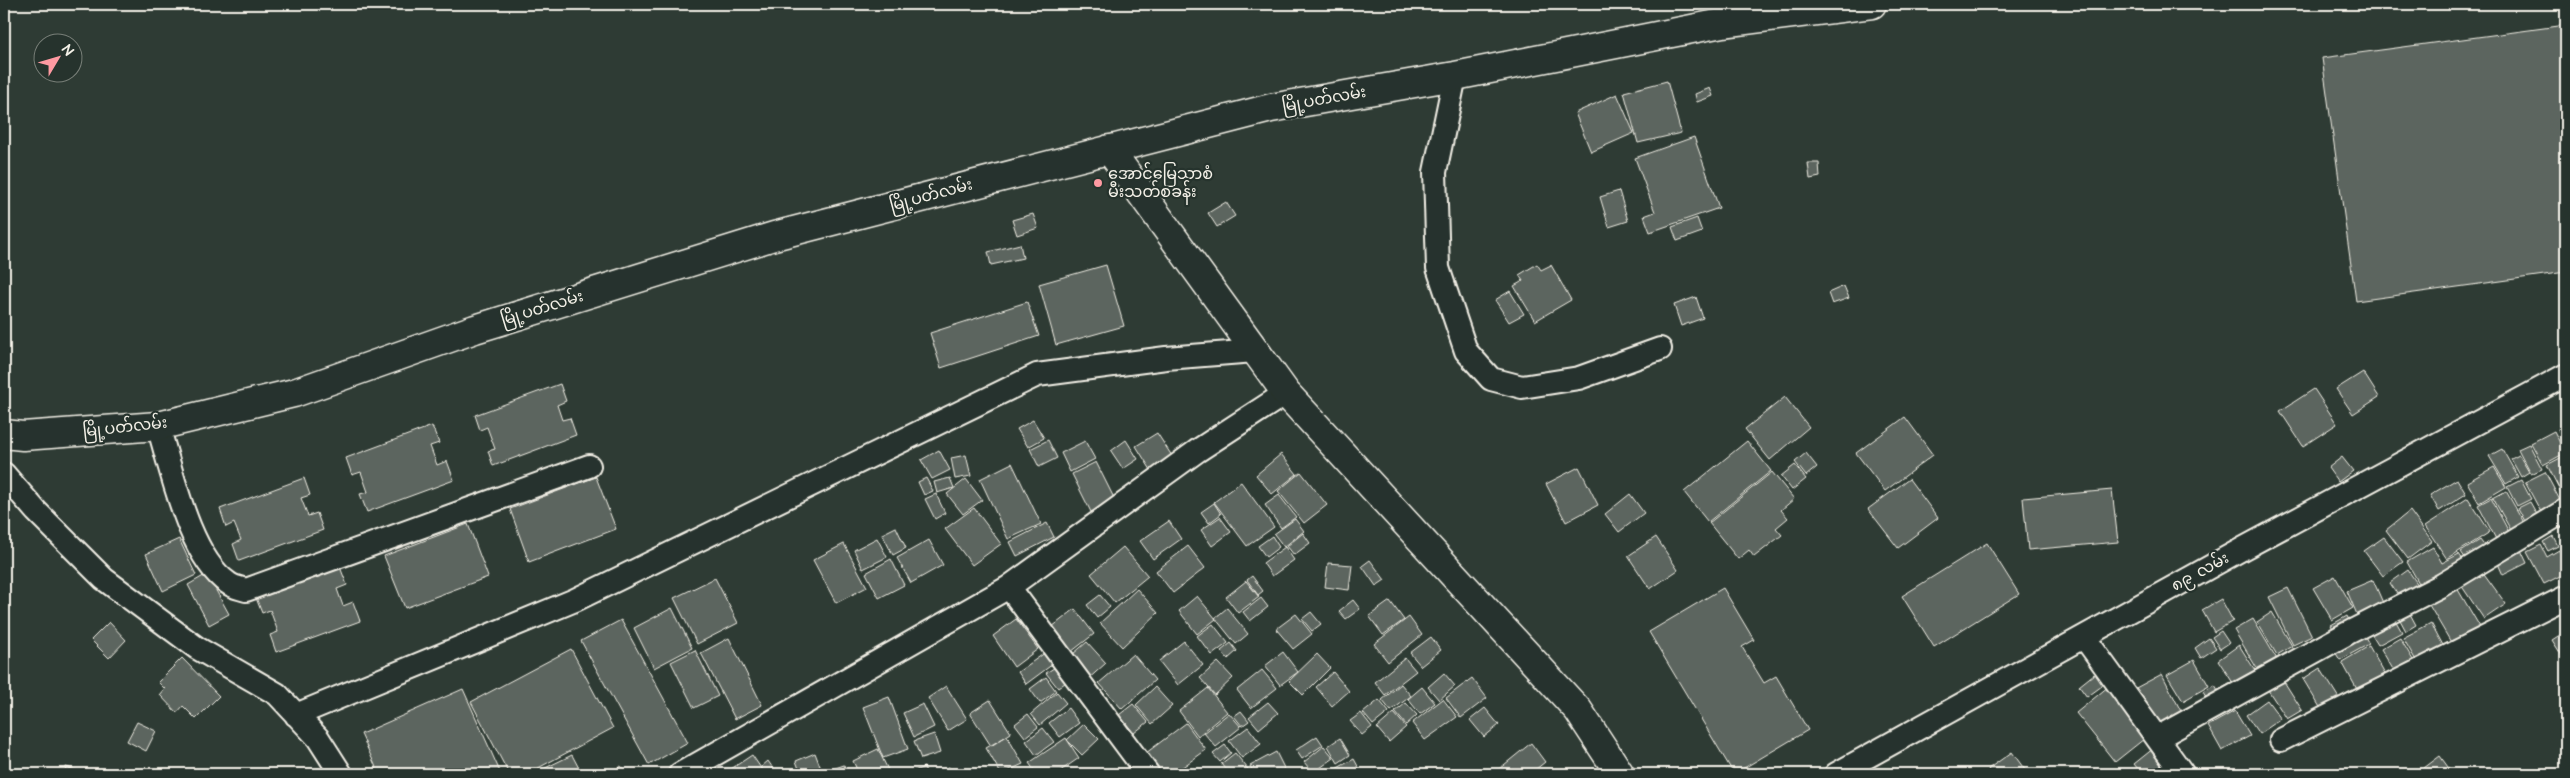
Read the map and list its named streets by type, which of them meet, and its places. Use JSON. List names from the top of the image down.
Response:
{
  "streets": {
    "main road": ["မြို့ပတ်လမ်း"],
    "street": ["၈၉ လမ်း"]
  },
  "places": ["အောင်မြေသာစံ မီးသတ်စခန်း"],
  "north": "top right"
}
